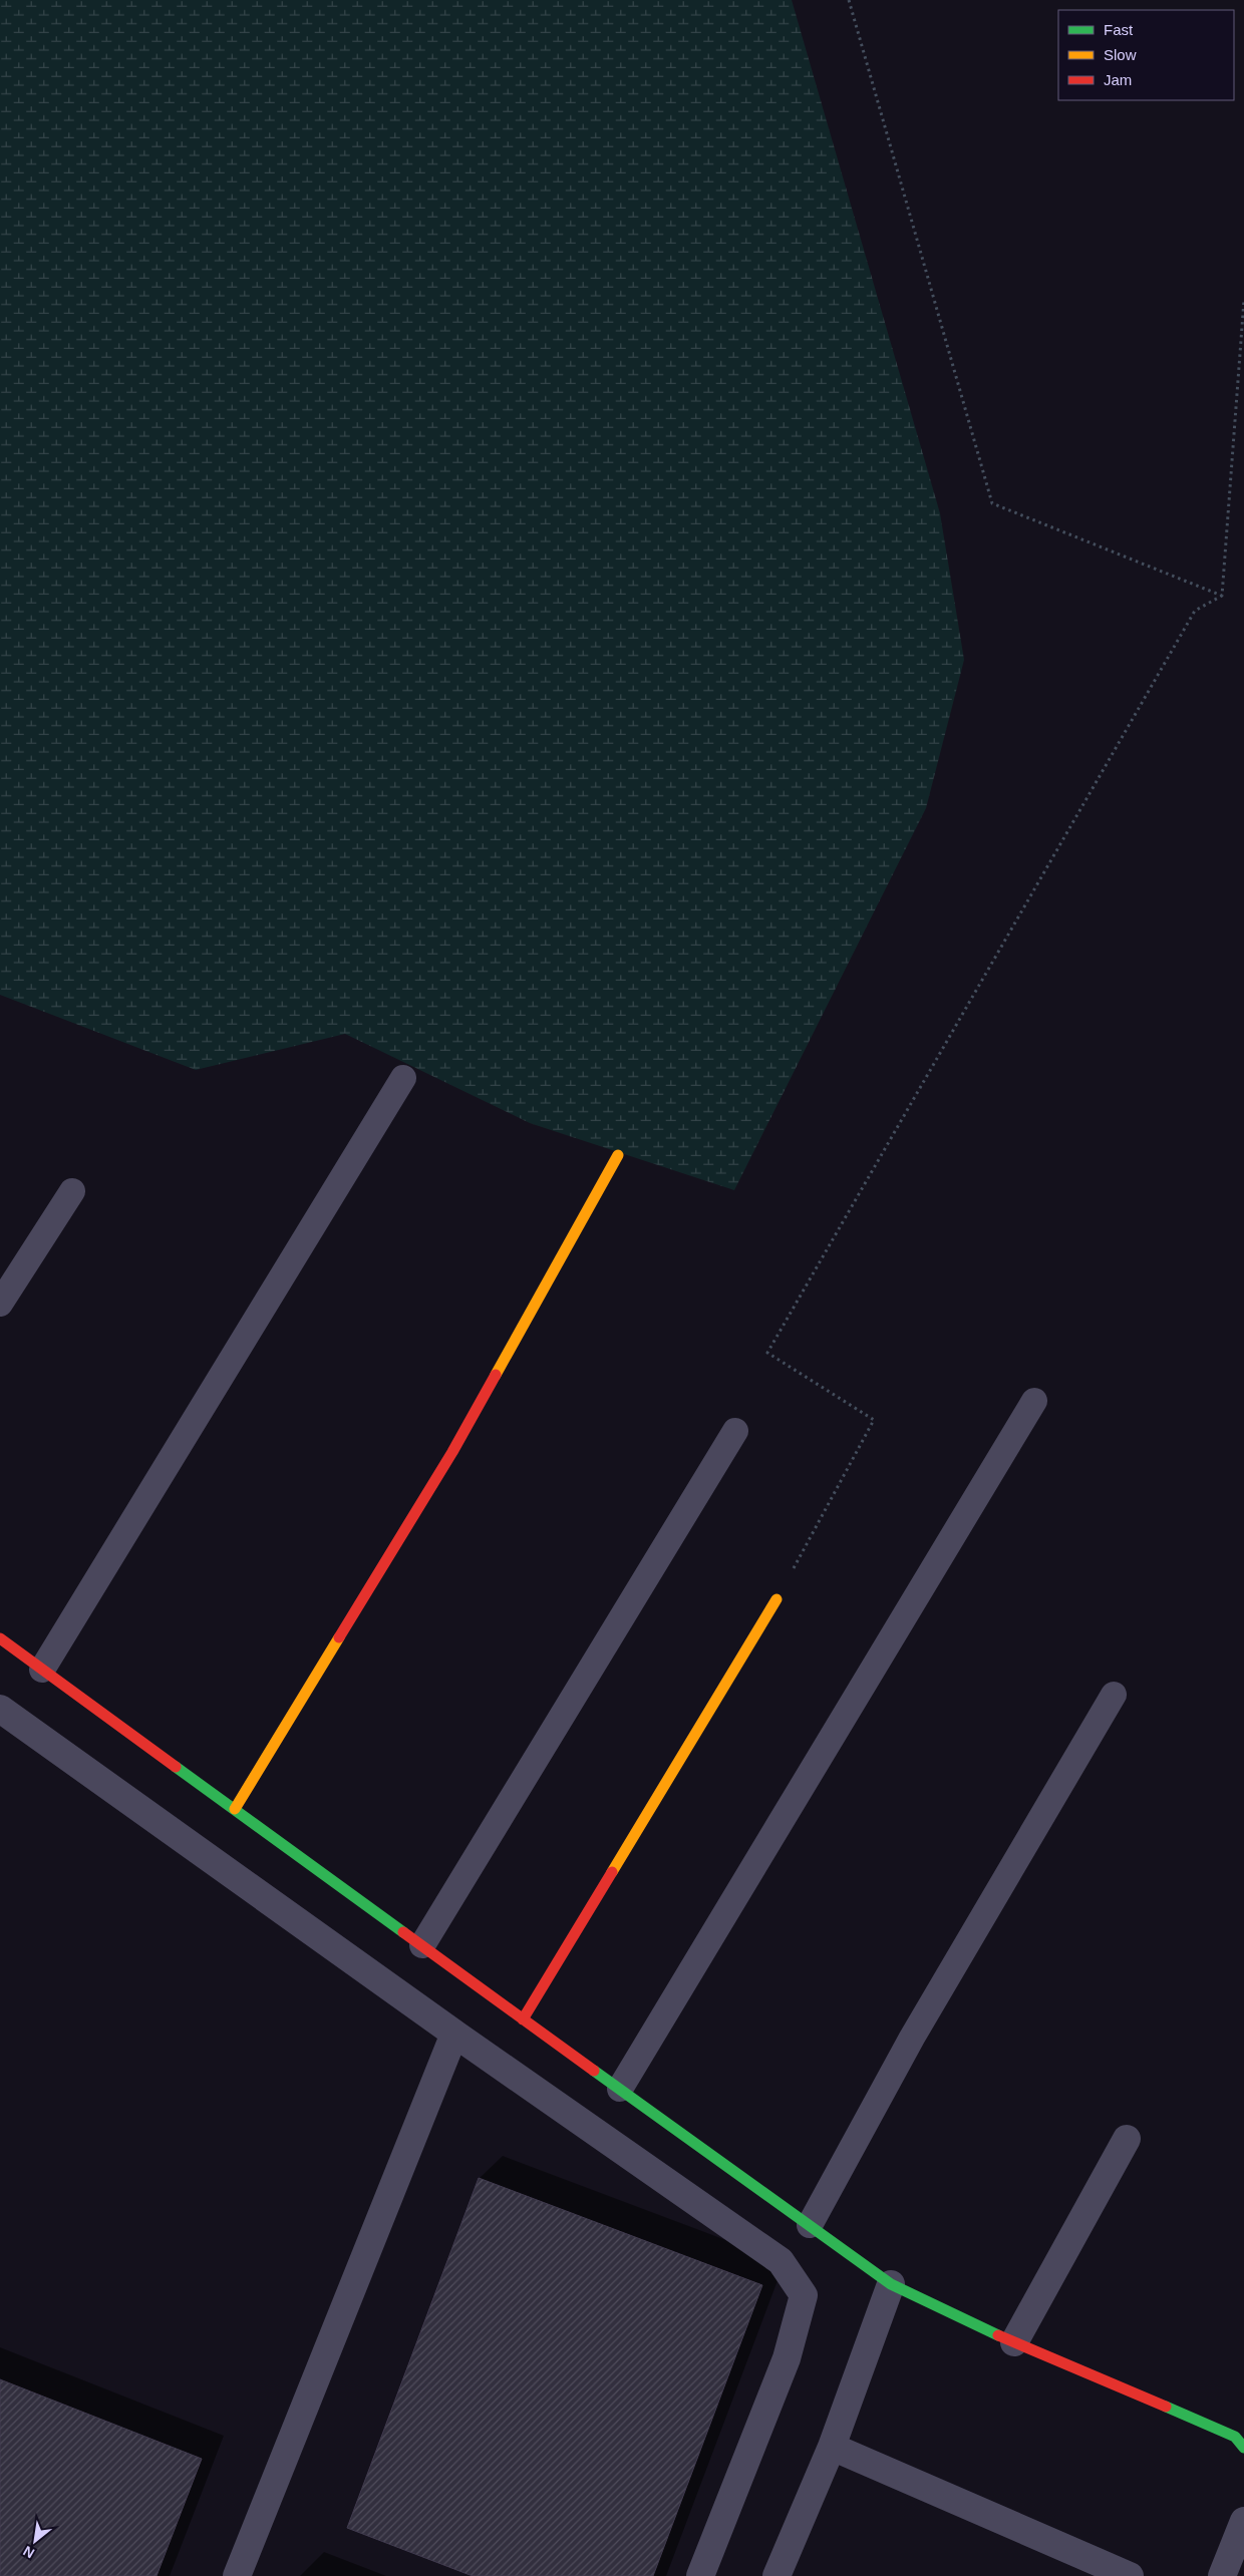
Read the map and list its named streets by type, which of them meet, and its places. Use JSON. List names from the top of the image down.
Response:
{
  "legend": ["Fast", "Slow", "Jam"],
  "north": "bottom left"
}
